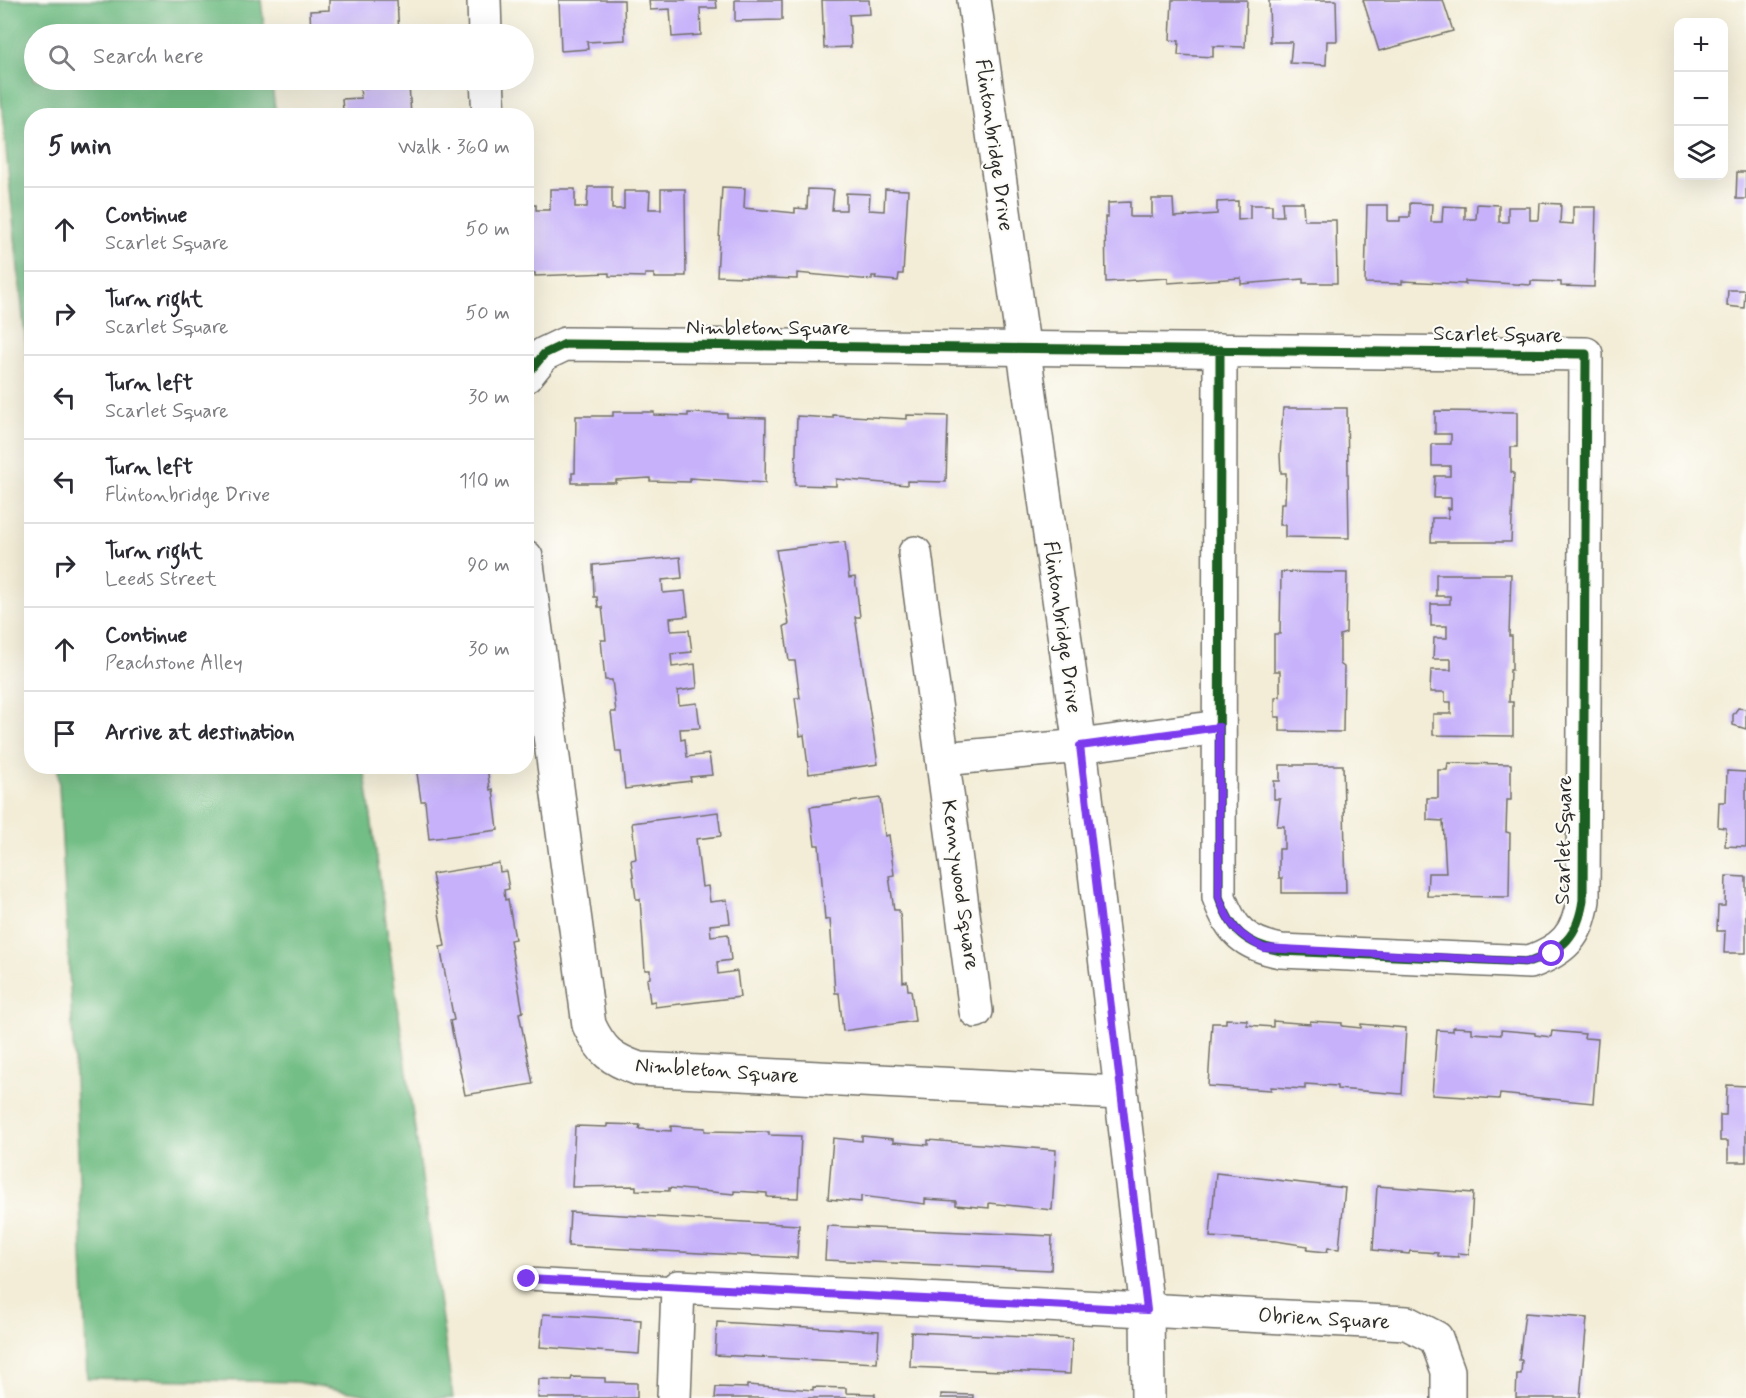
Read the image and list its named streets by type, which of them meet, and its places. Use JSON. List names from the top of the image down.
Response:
{
  "streets": {
    "street": [
      "Flintonbridge Drive",
      "Nimbleton Square",
      "Scarlet Square",
      "Kennywood Square",
      "Obrien Square"
    ]
  },
  "crossings": [
    ["Flintonbridge Drive", "Nimbleton Square"],
    ["Flintonbridge Drive", "Scarlet Square"],
    ["Flintonbridge Drive", "Obrien Square"],
    ["Nimbleton Square", "Scarlet Square"]
  ],
  "page": {
    "map_buttons": ["+", "−"],
    "search": "Search here",
    "heading": ["5 min", "Walk · 360 m"],
    "list": [
      ["Continue", "Scarlet Square", "50 m"],
      ["Turn right", "Scarlet Square", "50 m"],
      ["Turn left", "Scarlet Square", "30 m"],
      ["Turn left", "Flintonbridge Drive", "110 m"],
      ["Turn right", "Leeds Street", "90 m"],
      ["Continue", "Peachstone Alley", "30 m"],
      "Arrive at destination"
    ]
  }
}
